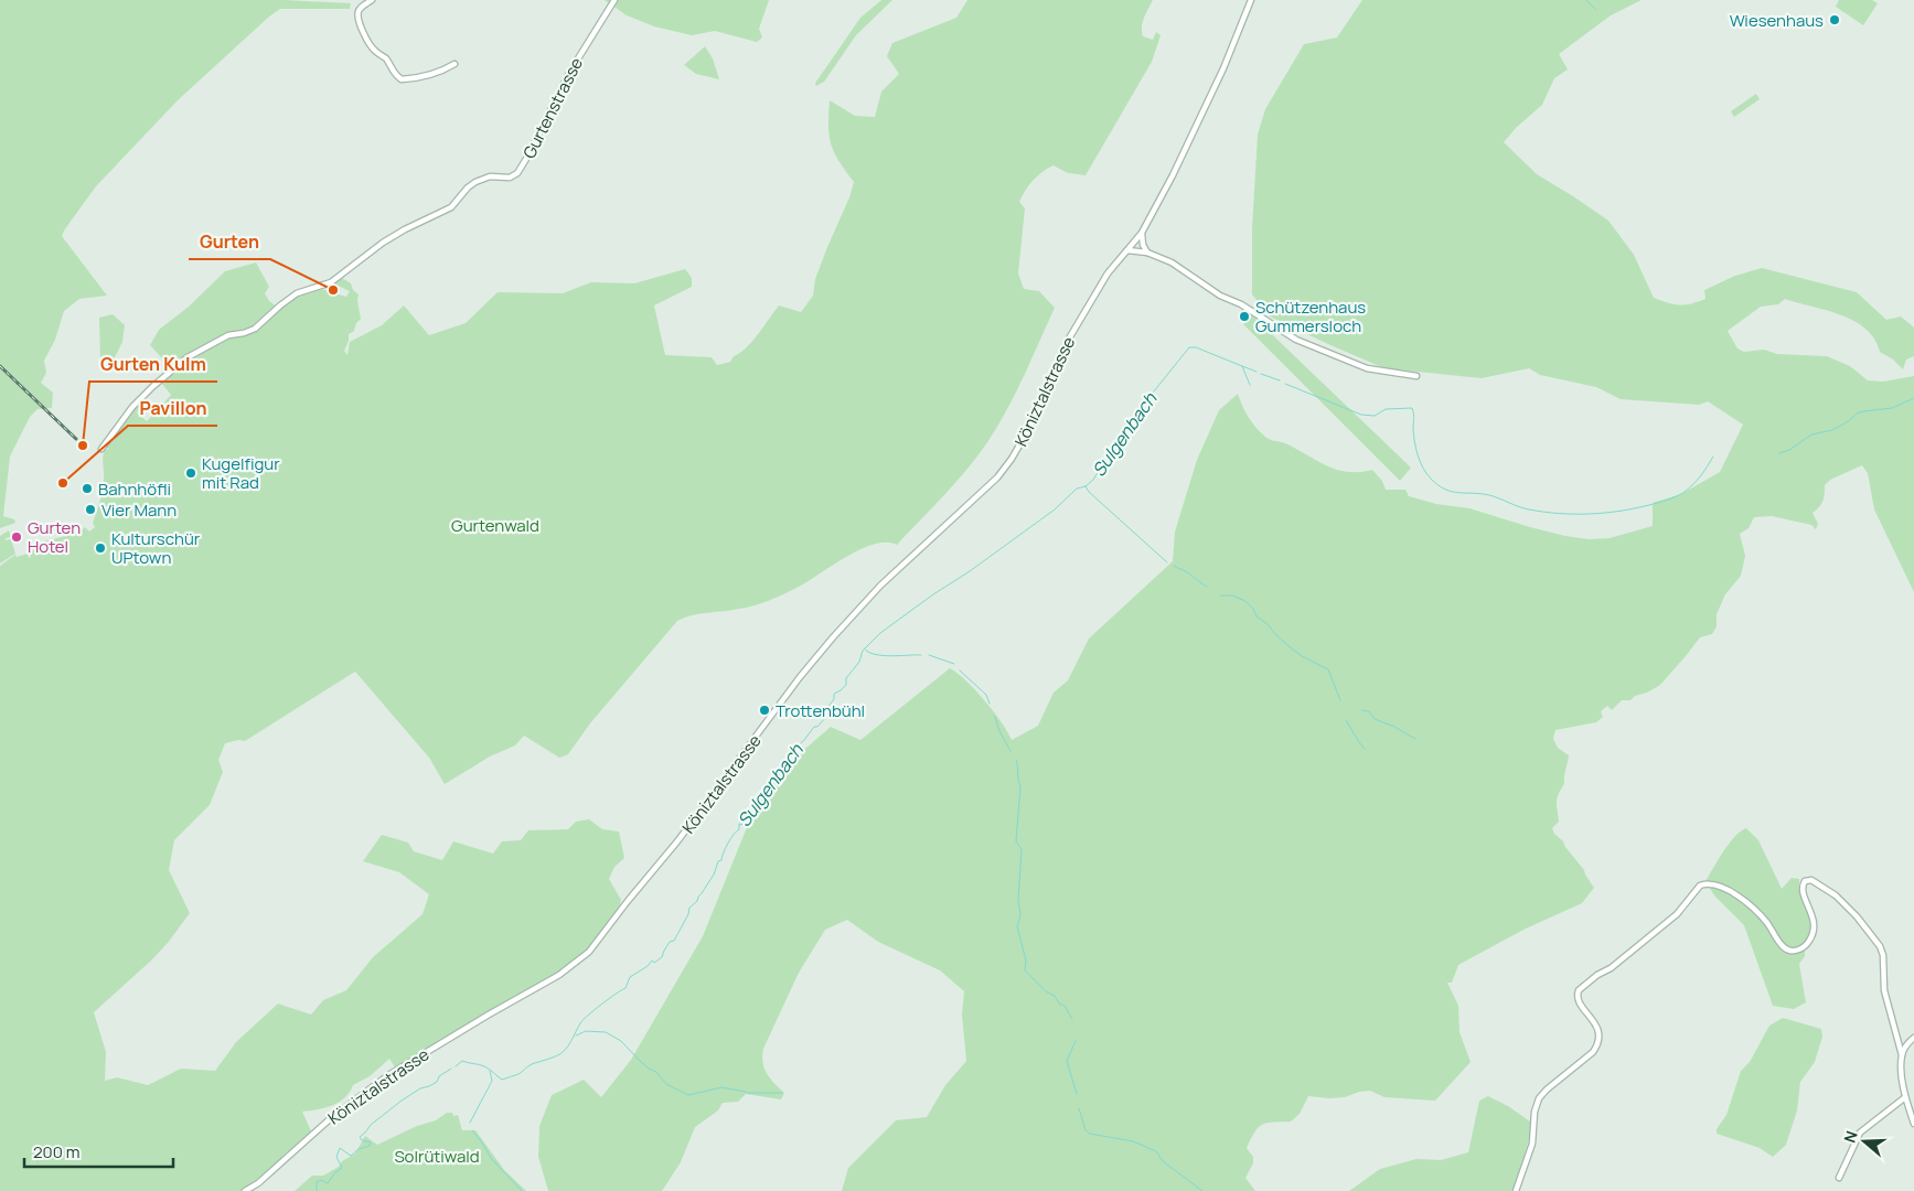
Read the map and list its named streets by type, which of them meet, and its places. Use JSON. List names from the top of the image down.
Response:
{
  "streets": {
    "street": ["Gurtenstrasse", "Köniztalstrasse"]
  },
  "water": ["Sulgenbach"],
  "parks": ["Gurtenwald", "Solrütiwald"],
  "places": [
    "Wiesenhaus",
    "Gurten",
    "Schützenhaus Gummersloch",
    "Gurten Kulm",
    "Kugelfigur mit Rad",
    "Pavillon",
    "Bahnhöfli",
    "Vier Mann",
    "Gurten Hotel",
    "Kulturschür UPtown",
    "Trottenbühl"
  ],
  "scale_bar": "200 m",
  "north": "left"
}
